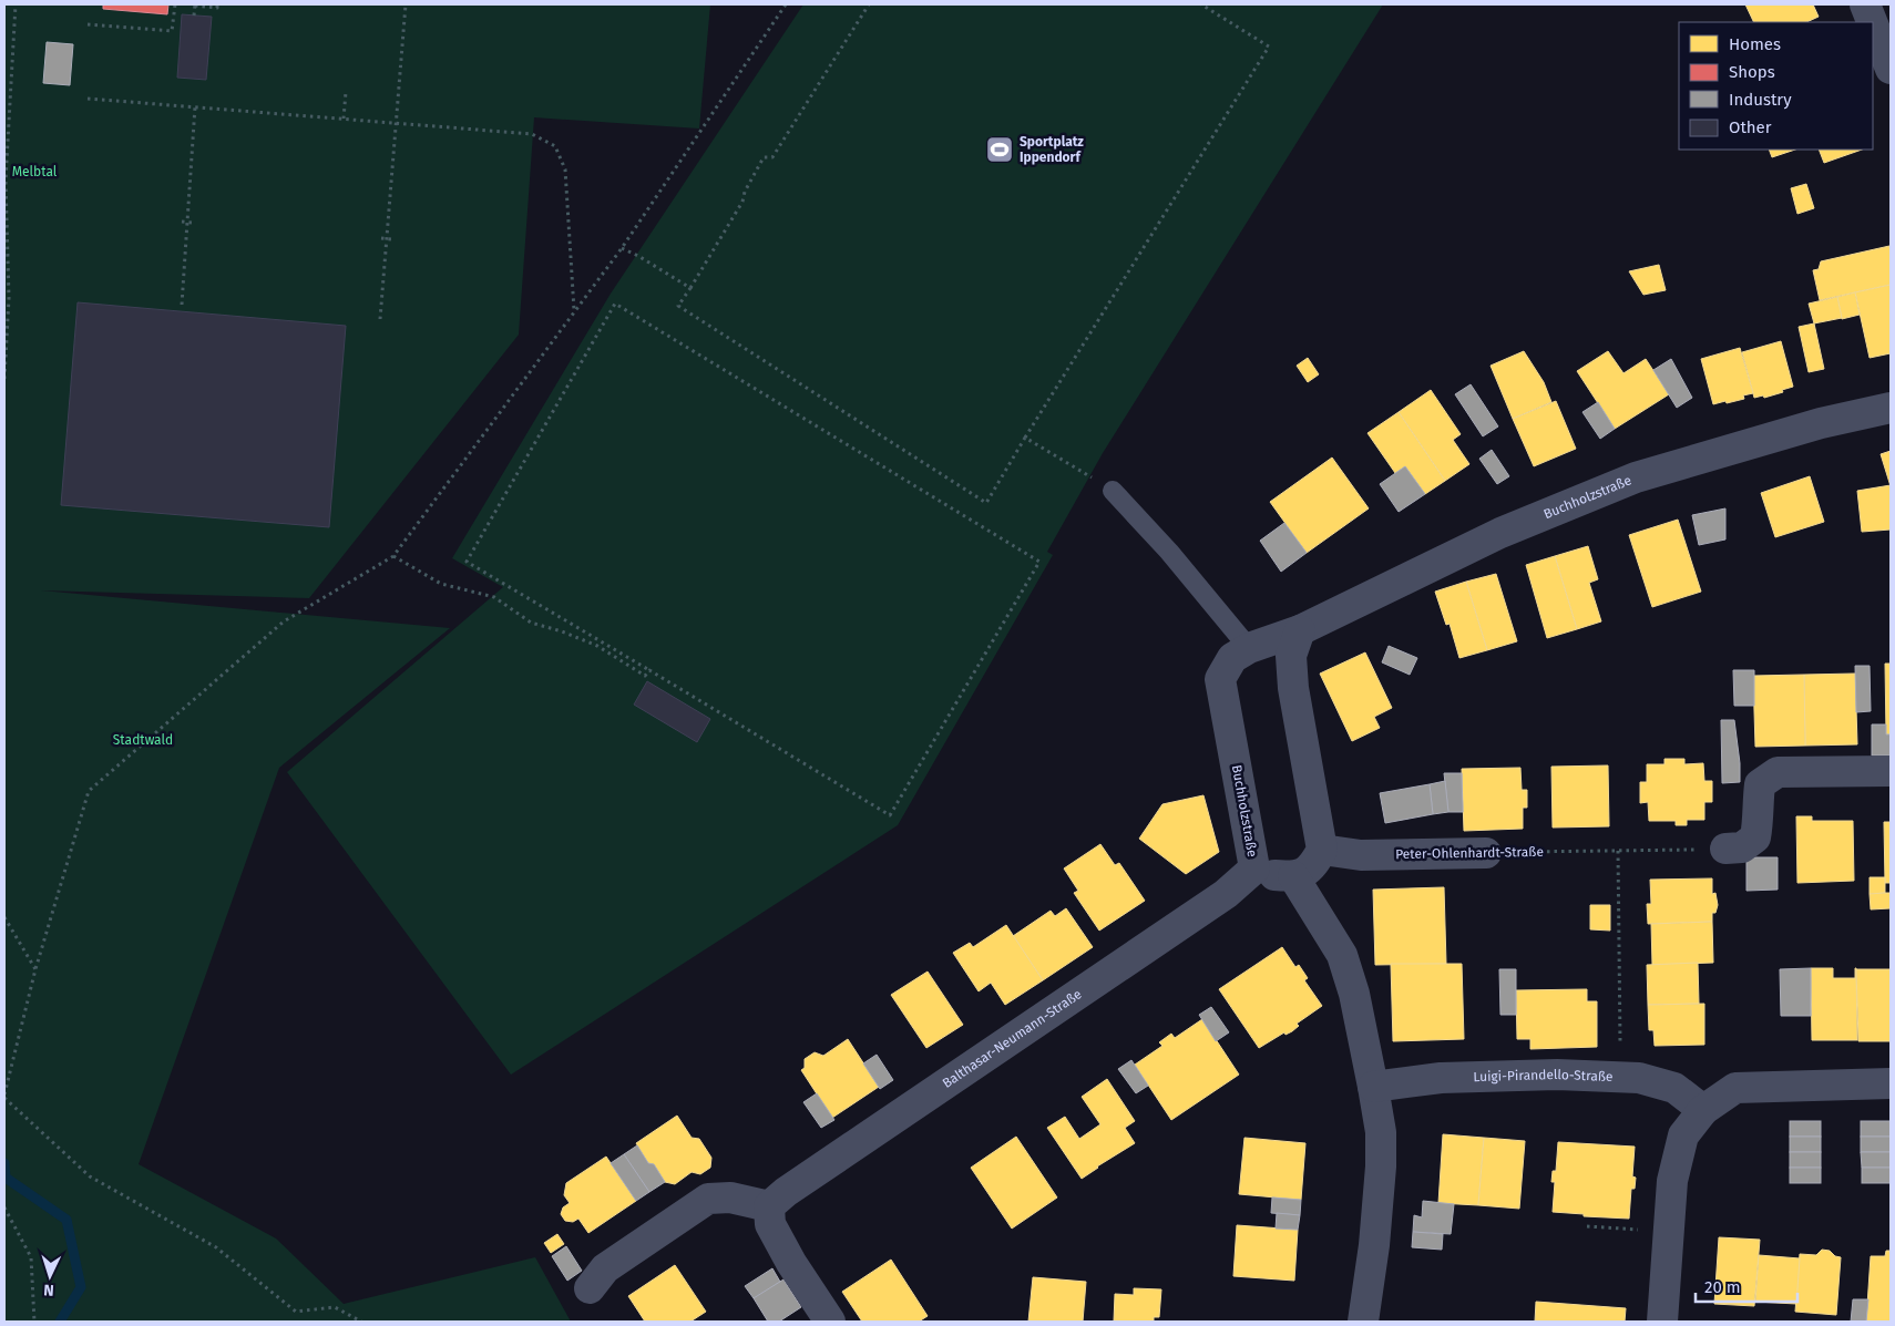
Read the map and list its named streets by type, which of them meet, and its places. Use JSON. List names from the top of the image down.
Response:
{
  "streets": {
    "street": [
      "Buchholzstraße",
      "Peter-Ohlenhardt-Straße",
      "Balthasar-Neumann-Straße",
      "Luigi-Pirandello-Straße"
    ]
  },
  "crossings": [
    ["Buchholzstraße", "Balthasar-Neumann-Straße"]
  ],
  "parks": ["Melbtal", "Stadtwald"],
  "places": {
    "sports": ["Sportplatz Ippendorf"]
  },
  "legend": [
    "Homes",
    "Shops",
    "Industry",
    "Other"
  ],
  "scale_bar": "20 m",
  "north": "bottom"
}
